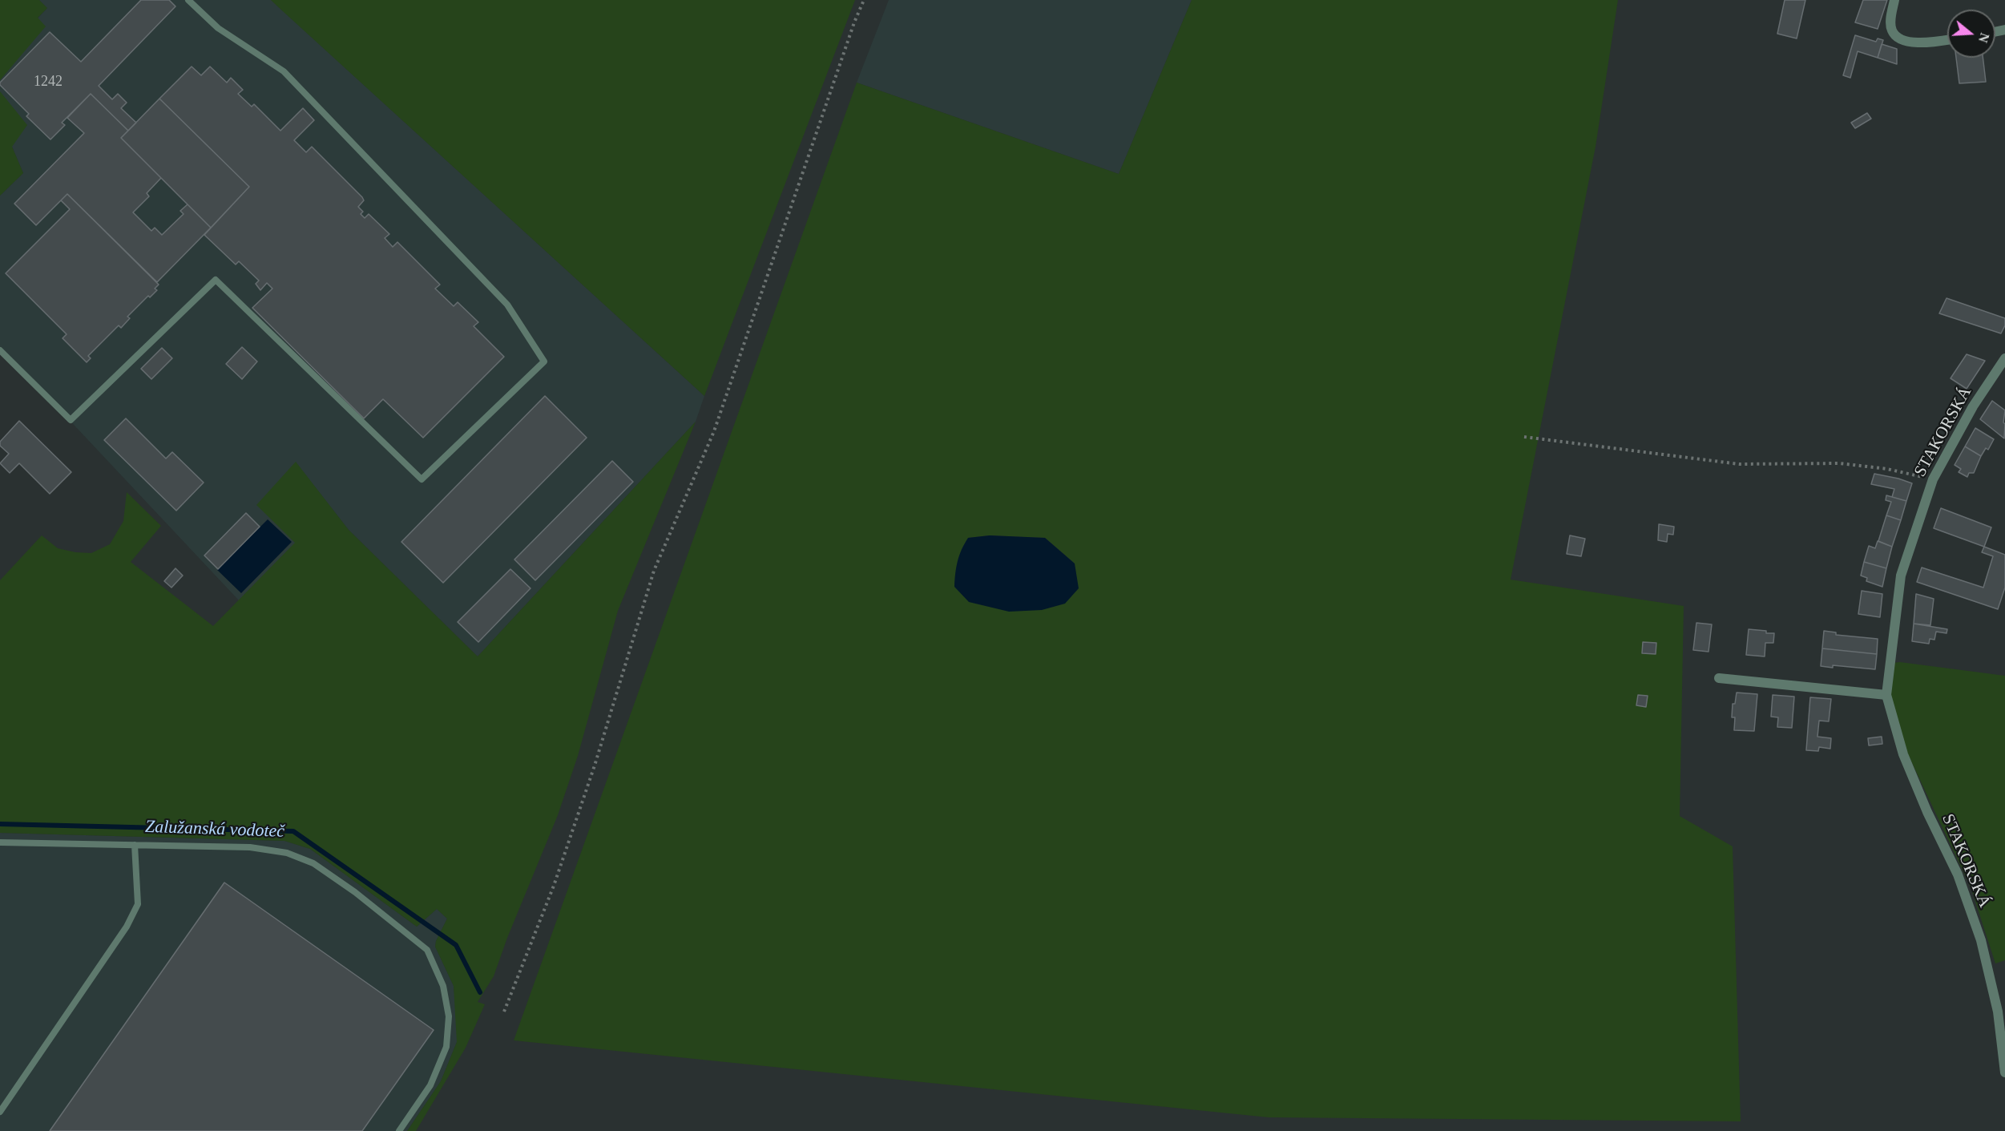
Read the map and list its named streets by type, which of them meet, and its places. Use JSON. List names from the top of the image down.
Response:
{
  "streets": {
    "street": ["STAKORSKÁ"]
  },
  "water": ["Zalužanská vodoteč"],
  "house_numbers": ["1242"],
  "north": "right"
}
